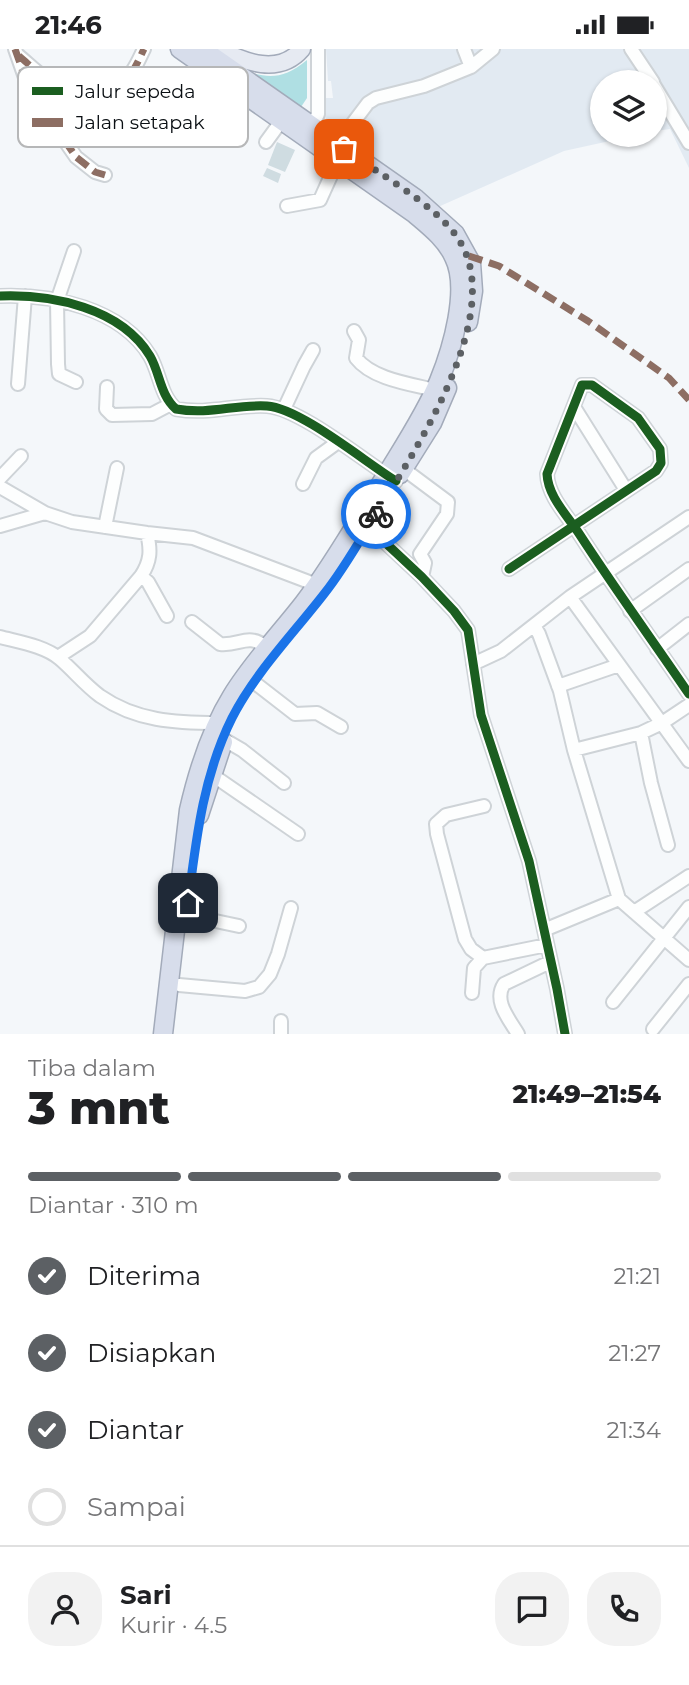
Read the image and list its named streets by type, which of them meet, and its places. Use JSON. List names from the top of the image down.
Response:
{
  "legend": ["Jalur sepeda", "Jalan setapak"],
  "page": {
    "status": "21:46",
    "heading": ["3 mnt", "Tiba dalam", "21:49–21:54"],
    "panel": ["Sari", "Kurir · 4.5"],
    "bar": "Diantar · 310 m",
    "list": [
      ["Diterima", "21:21"],
      ["Disiapkan", "21:27"],
      ["Diantar", "21:34"],
      "Sampai"
    ]
  }
}
